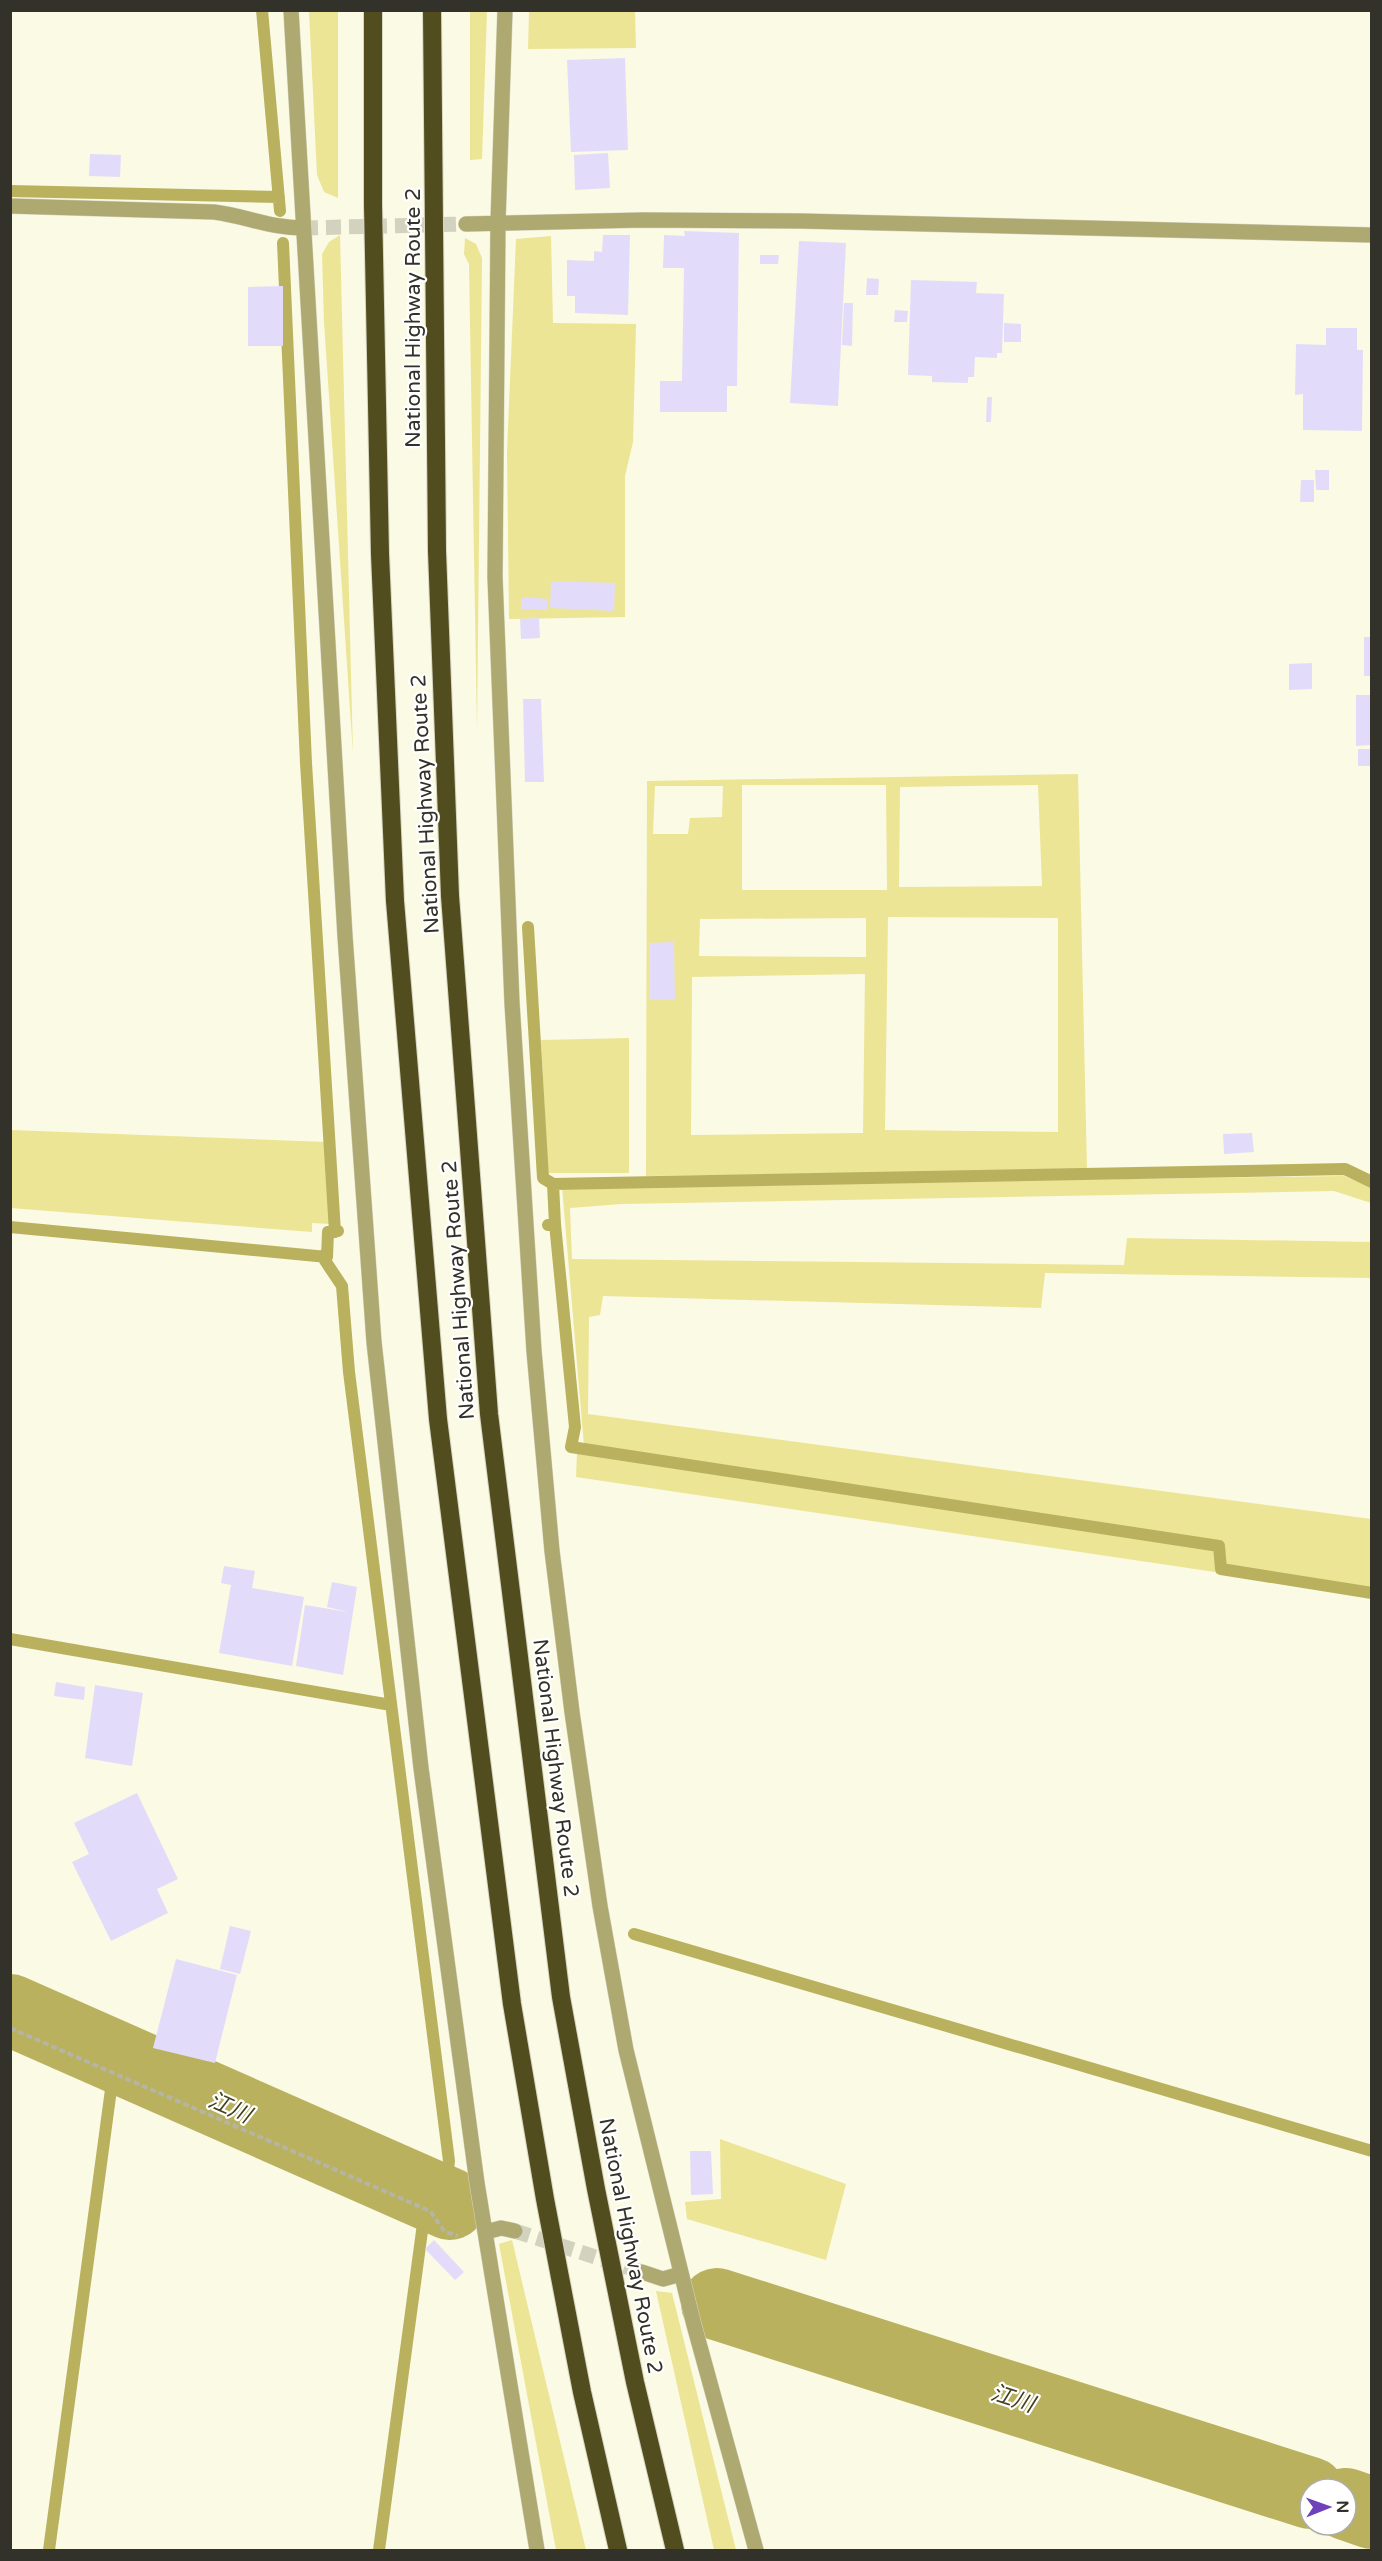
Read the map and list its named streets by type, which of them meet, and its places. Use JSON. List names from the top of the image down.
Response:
{
  "streets": {
    "highway": ["National Highway Route 2"]
  },
  "water": ["江川"],
  "north": "right"
}
